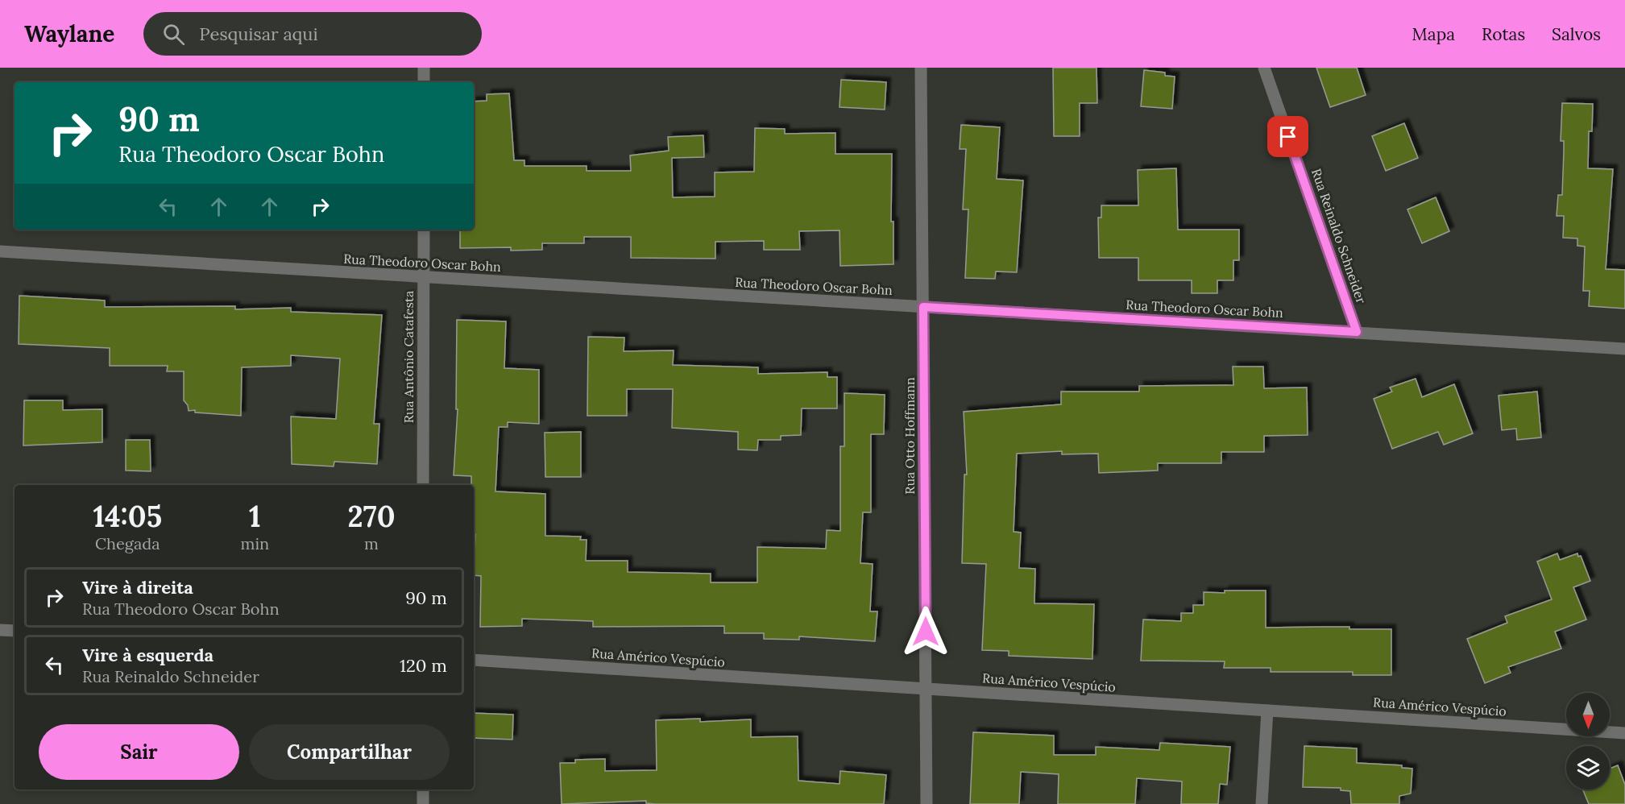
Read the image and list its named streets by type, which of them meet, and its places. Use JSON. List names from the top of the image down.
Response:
{
  "streets": {
    "street": [
      "Rua Reinaldo Schneider",
      "Rua Theodoro Oscar Bohn",
      "Rua Antônio Catafesta",
      "Rua Otto Hoffmann",
      "Rua Américo Vespúcio"
    ]
  },
  "crossings": [
    ["Rua Reinaldo Schneider", "Rua Theodoro Oscar Bohn"],
    ["Rua Theodoro Oscar Bohn", "Rua Antônio Catafesta"],
    ["Rua Theodoro Oscar Bohn", "Rua Otto Hoffmann"],
    ["Rua Otto Hoffmann", "Rua Américo Vespúcio"]
  ],
  "north": "bottom",
  "page": {
    "header": "Waylane",
    "search": "Pesquisar aqui",
    "nav": ["Mapa", "Rotas", "Salvos"],
    "turn": ["90 m", "Rua Theodoro Oscar Bohn"],
    "eta": [
      "14:05",
      "Chegada",
      "1",
      "min",
      "270",
      "m"
    ],
    "list": [
      {
        "name": "Vire à direita",
        "note": "Rua Theodoro Oscar Bohn",
        "value": "90 m"
      },
      {
        "name": "Vire à esquerda",
        "note": "Rua Reinaldo Schneider",
        "value": "120 m"
      }
    ],
    "buttons": ["Sair", "Compartilhar"]
  }
}
